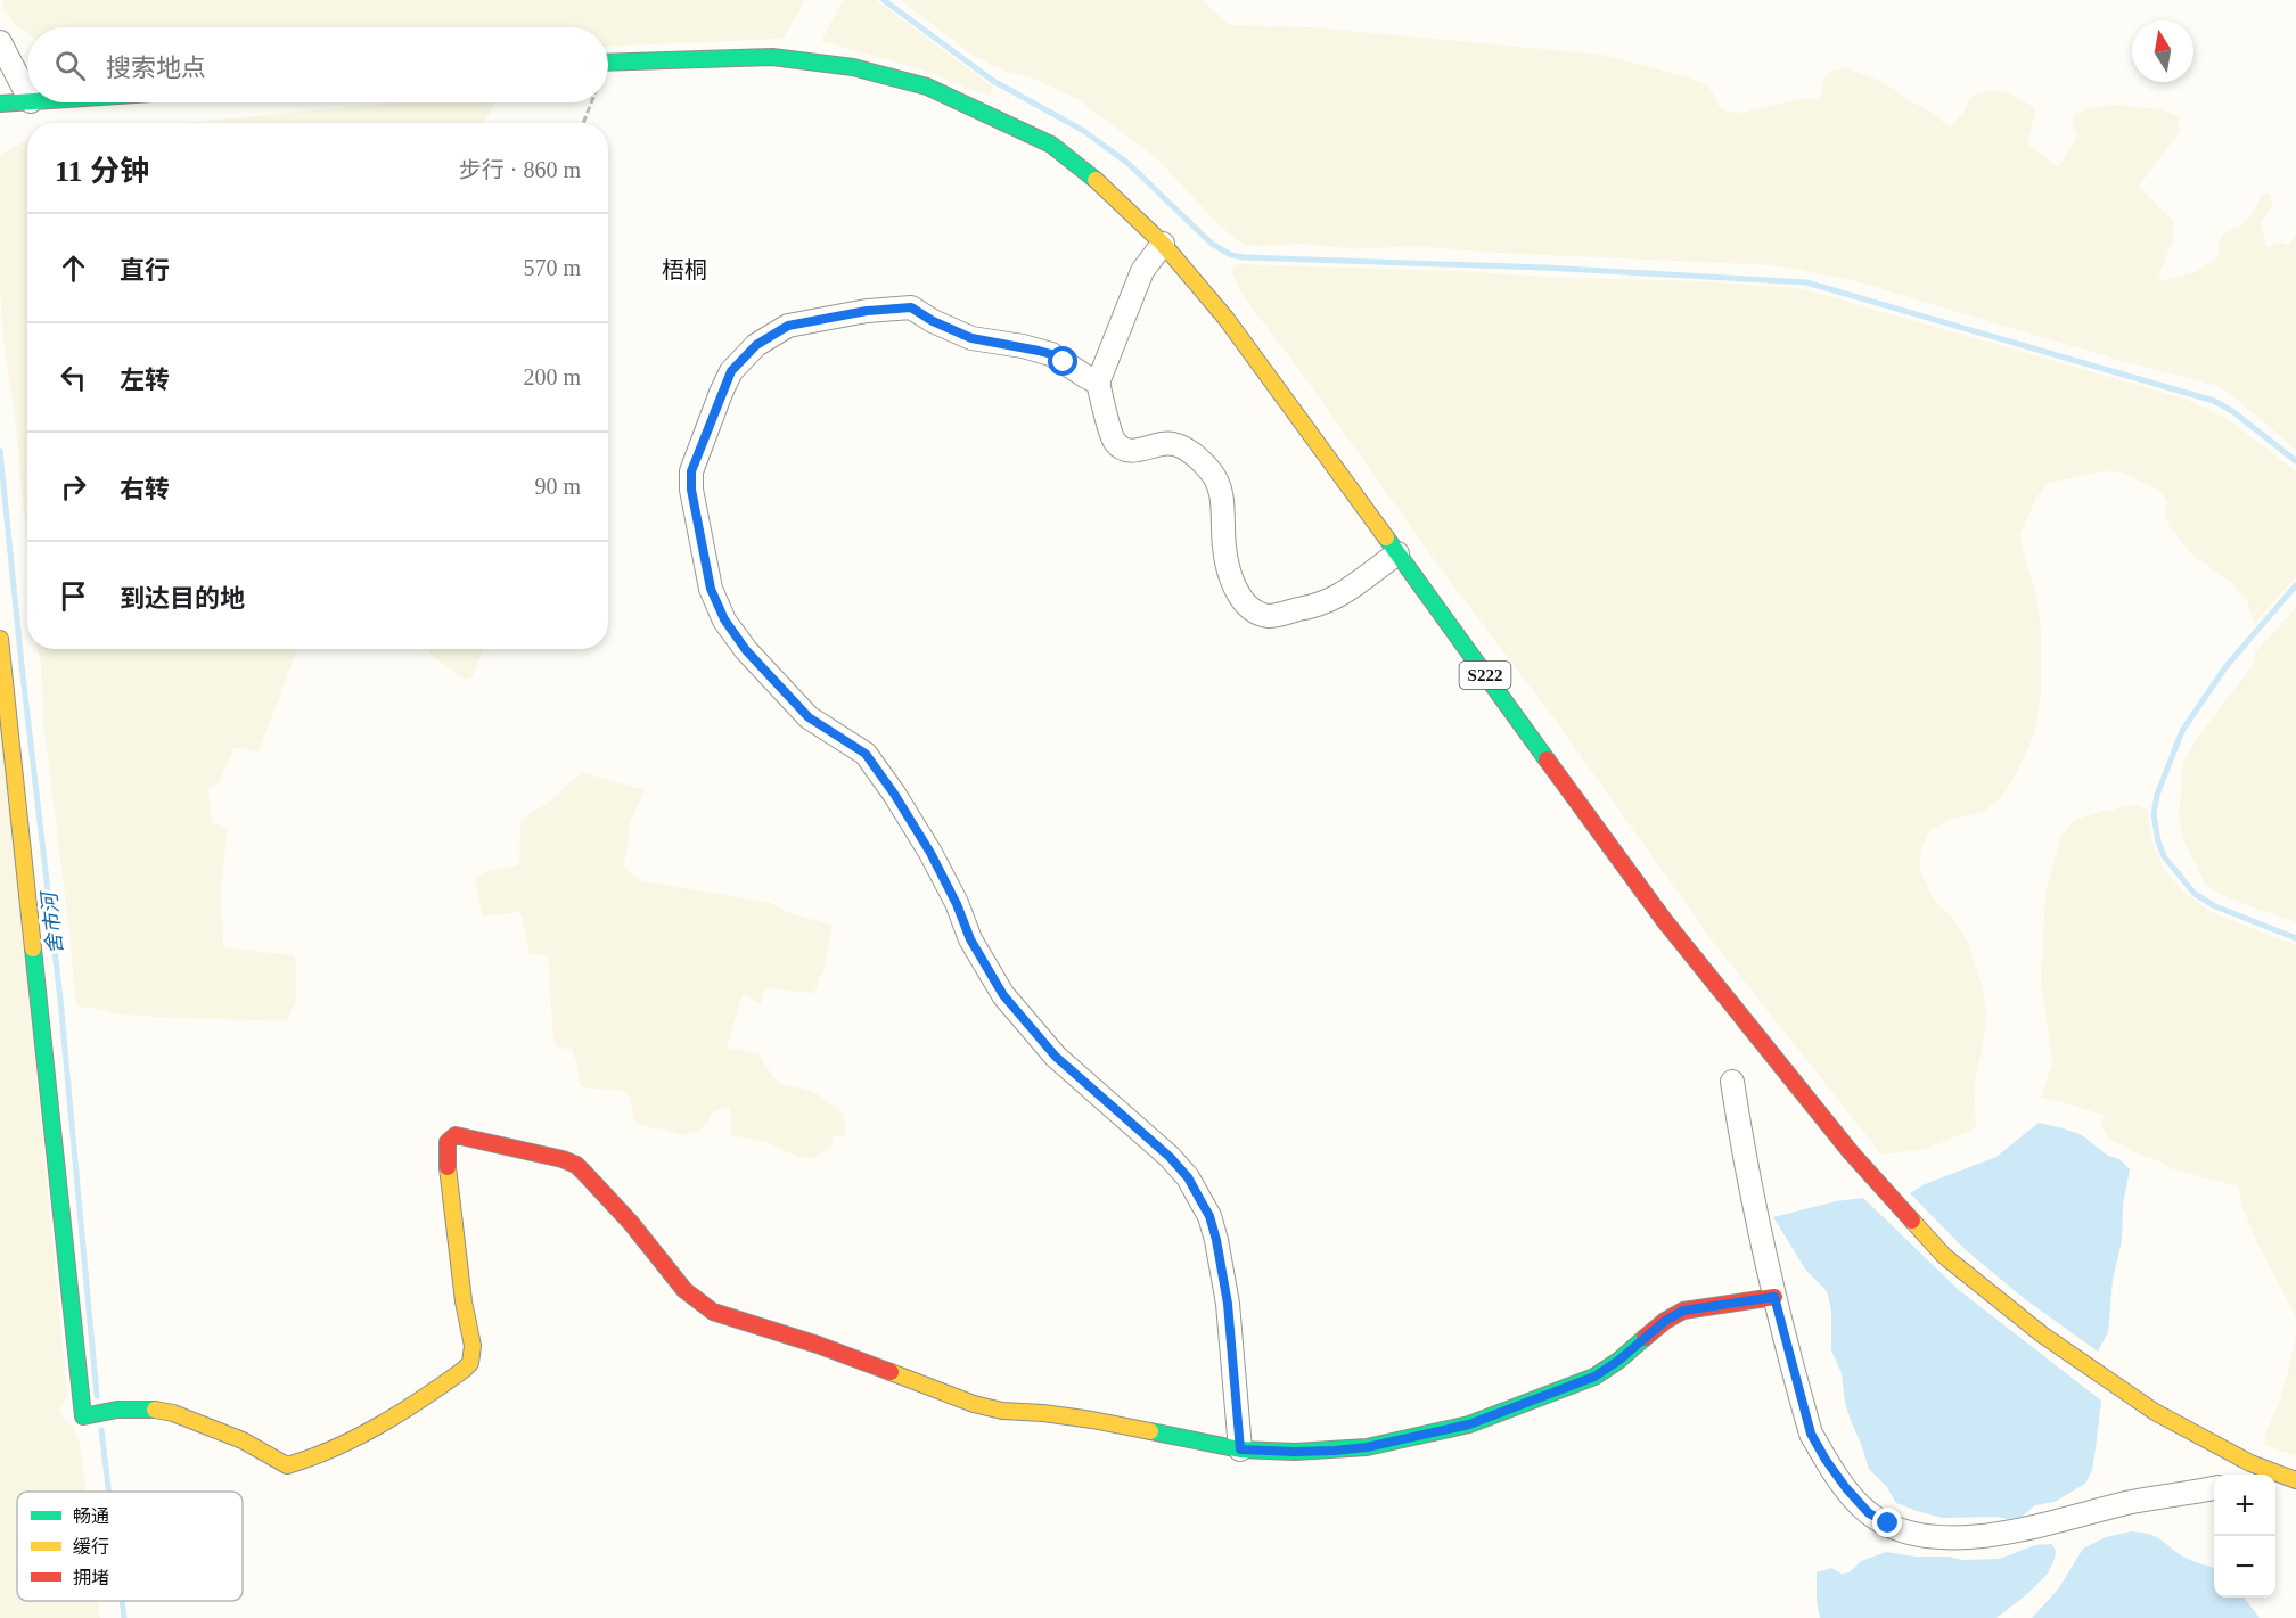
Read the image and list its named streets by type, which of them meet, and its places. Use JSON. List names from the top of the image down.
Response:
{
  "streets": {
    "street": ["S222"]
  },
  "districts": ["梧桐"],
  "water": ["舍市河"],
  "legend": ["畅通", "缓行", "拥堵"],
  "north": "top",
  "page": {
    "search": "搜索地点",
    "heading": ["11 分钟", "步行 · 860 m"],
    "list": [
      ["直行", "570 m"],
      ["左转", "200 m"],
      ["右转", "90 m"],
      "到达目的地"
    ],
    "map_buttons": ["+", "−"]
  }
}
